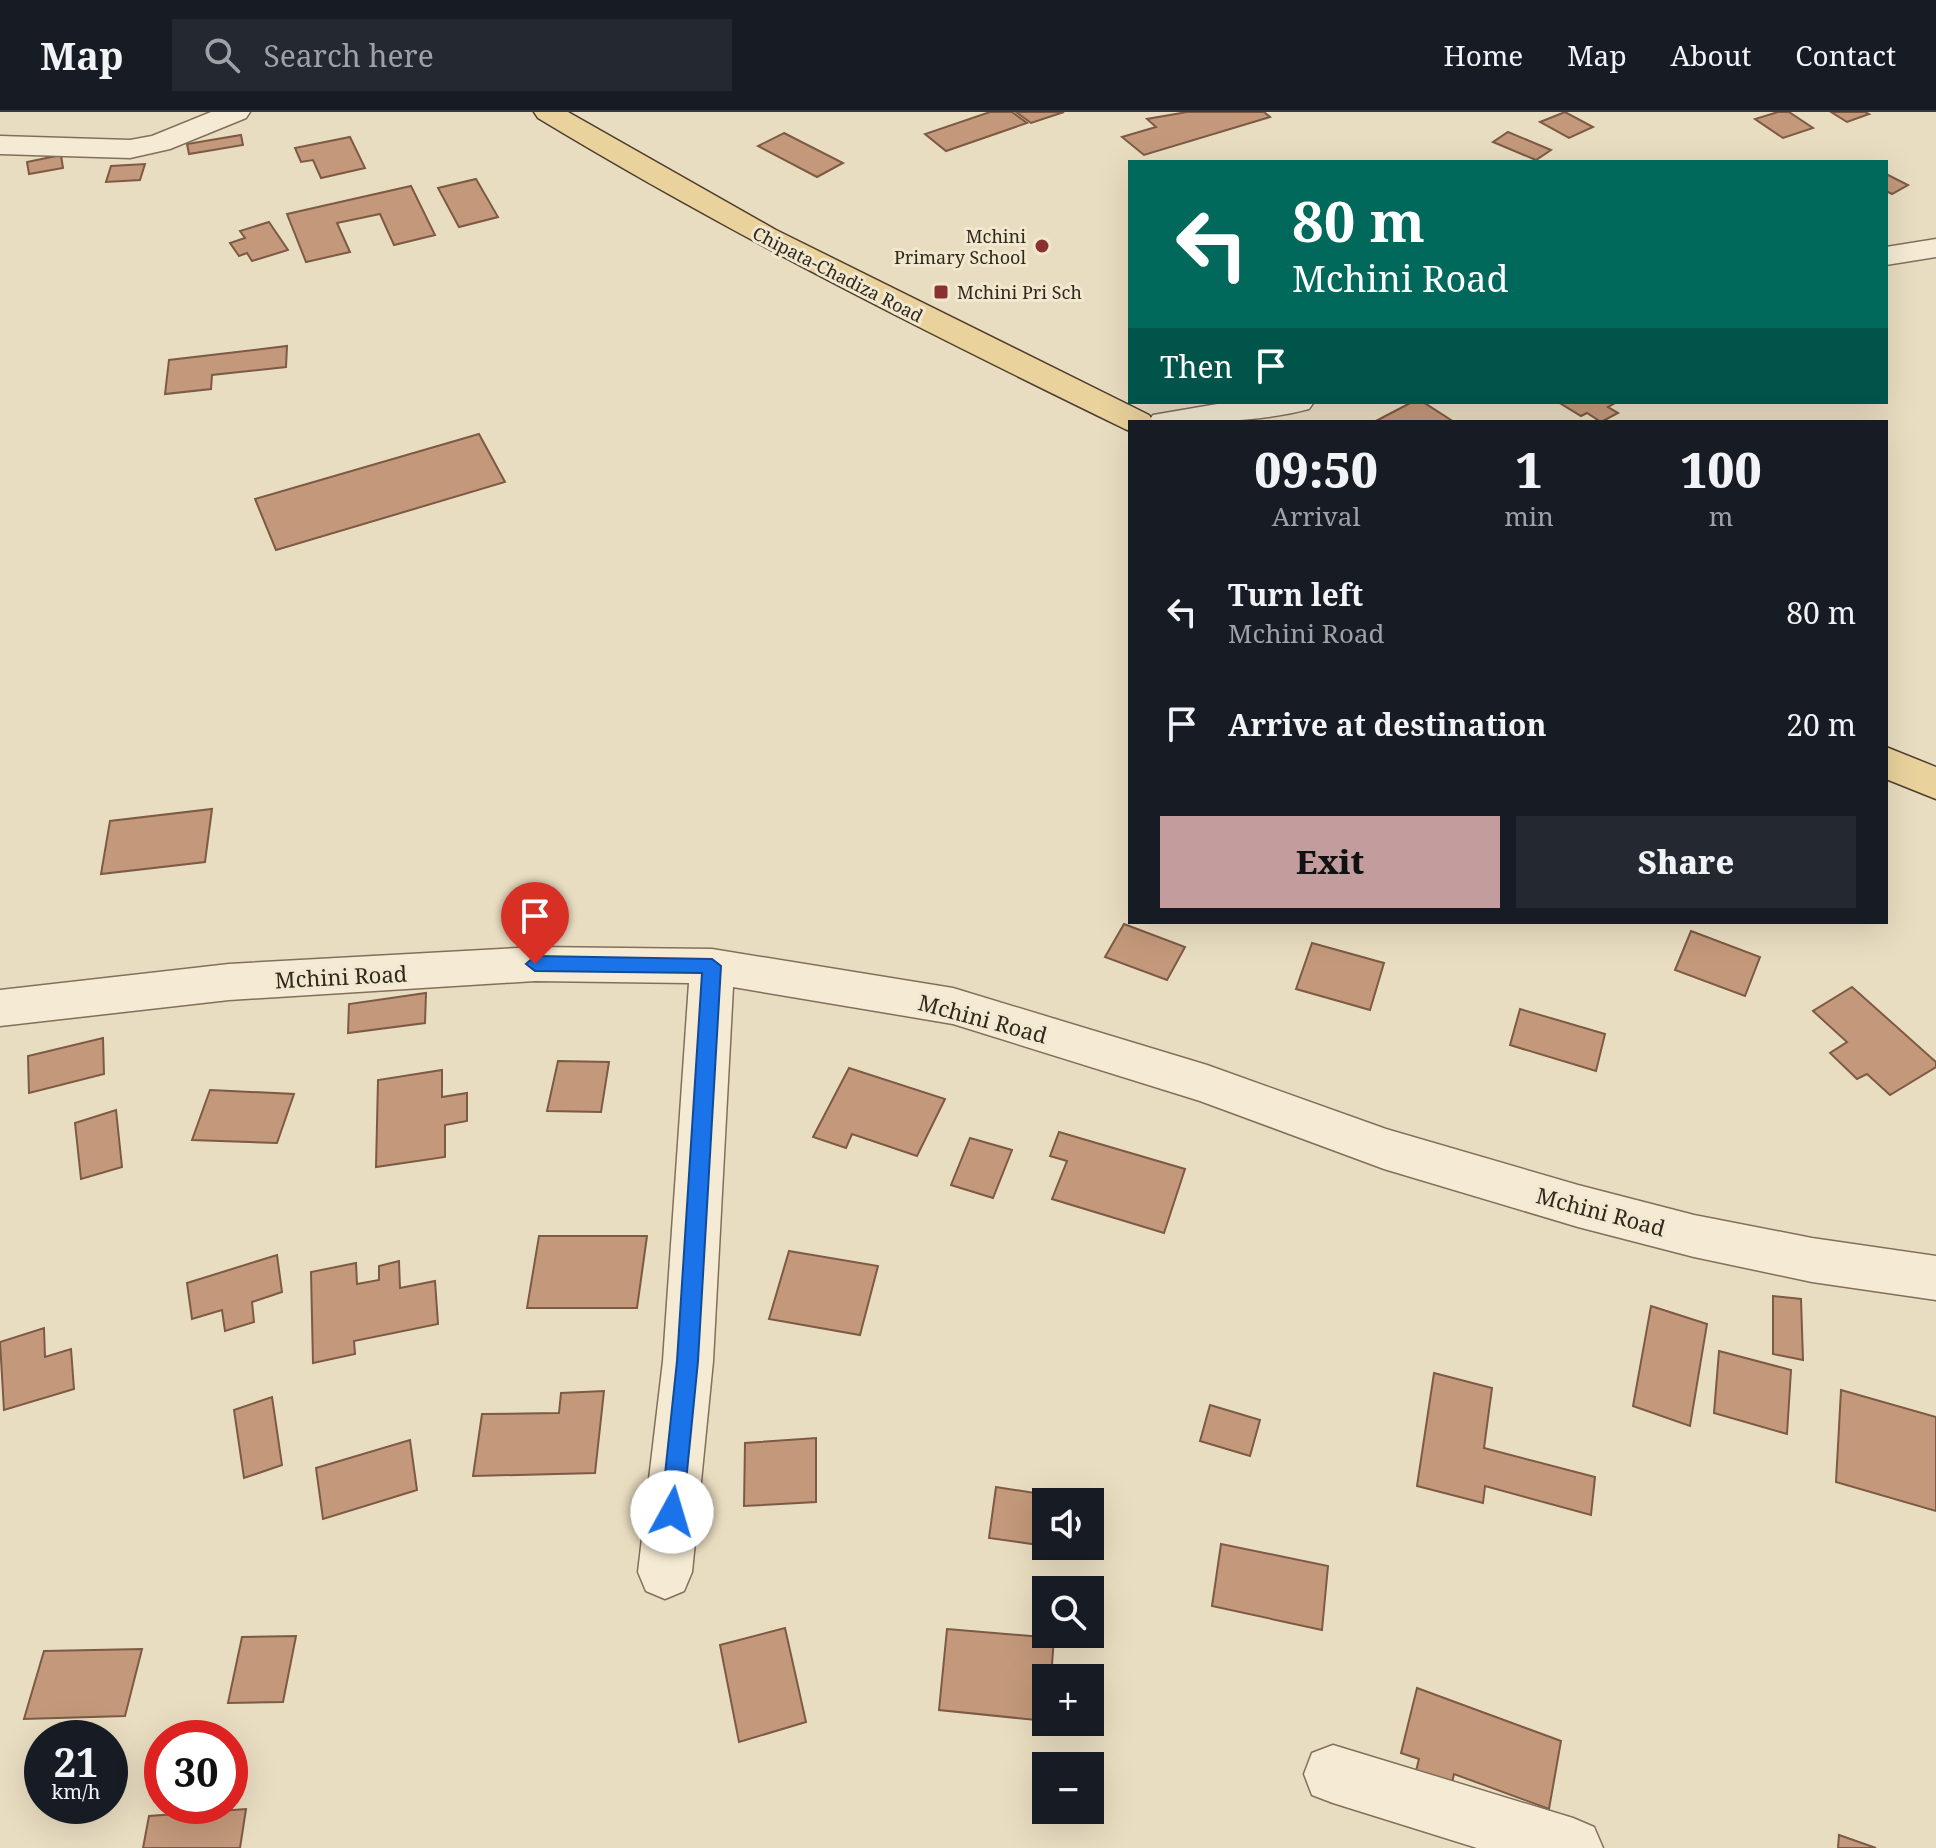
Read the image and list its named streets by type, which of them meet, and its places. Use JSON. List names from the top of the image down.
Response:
{
  "streets": {
    "main road": ["Chipata-Chadiza Road"],
    "street": ["Mchini Road"]
  },
  "places": {
    "other": ["Mchini Primary School"],
    "transit": ["Mchini Pri Sch"]
  },
  "page": {
    "header": "Map",
    "search": "Search here",
    "nav": [
      "Home",
      "Map",
      "About",
      "Contact"
    ],
    "turn": ["80 m", "Mchini Road"],
    "then": "Then",
    "eta": [
      "09:50",
      "Arrival",
      "1",
      "min",
      "100",
      "m"
    ],
    "list": [
      {
        "name": "Turn left",
        "note": "Mchini Road",
        "value": "80 m"
      },
      {
        "name": "Arrive at destination",
        "value": "20 m"
      }
    ],
    "buttons": ["Exit", "Share"],
    "map_buttons": ["+", "−"],
    "speed": "21 km/h",
    "limit": "30"
  }
}
